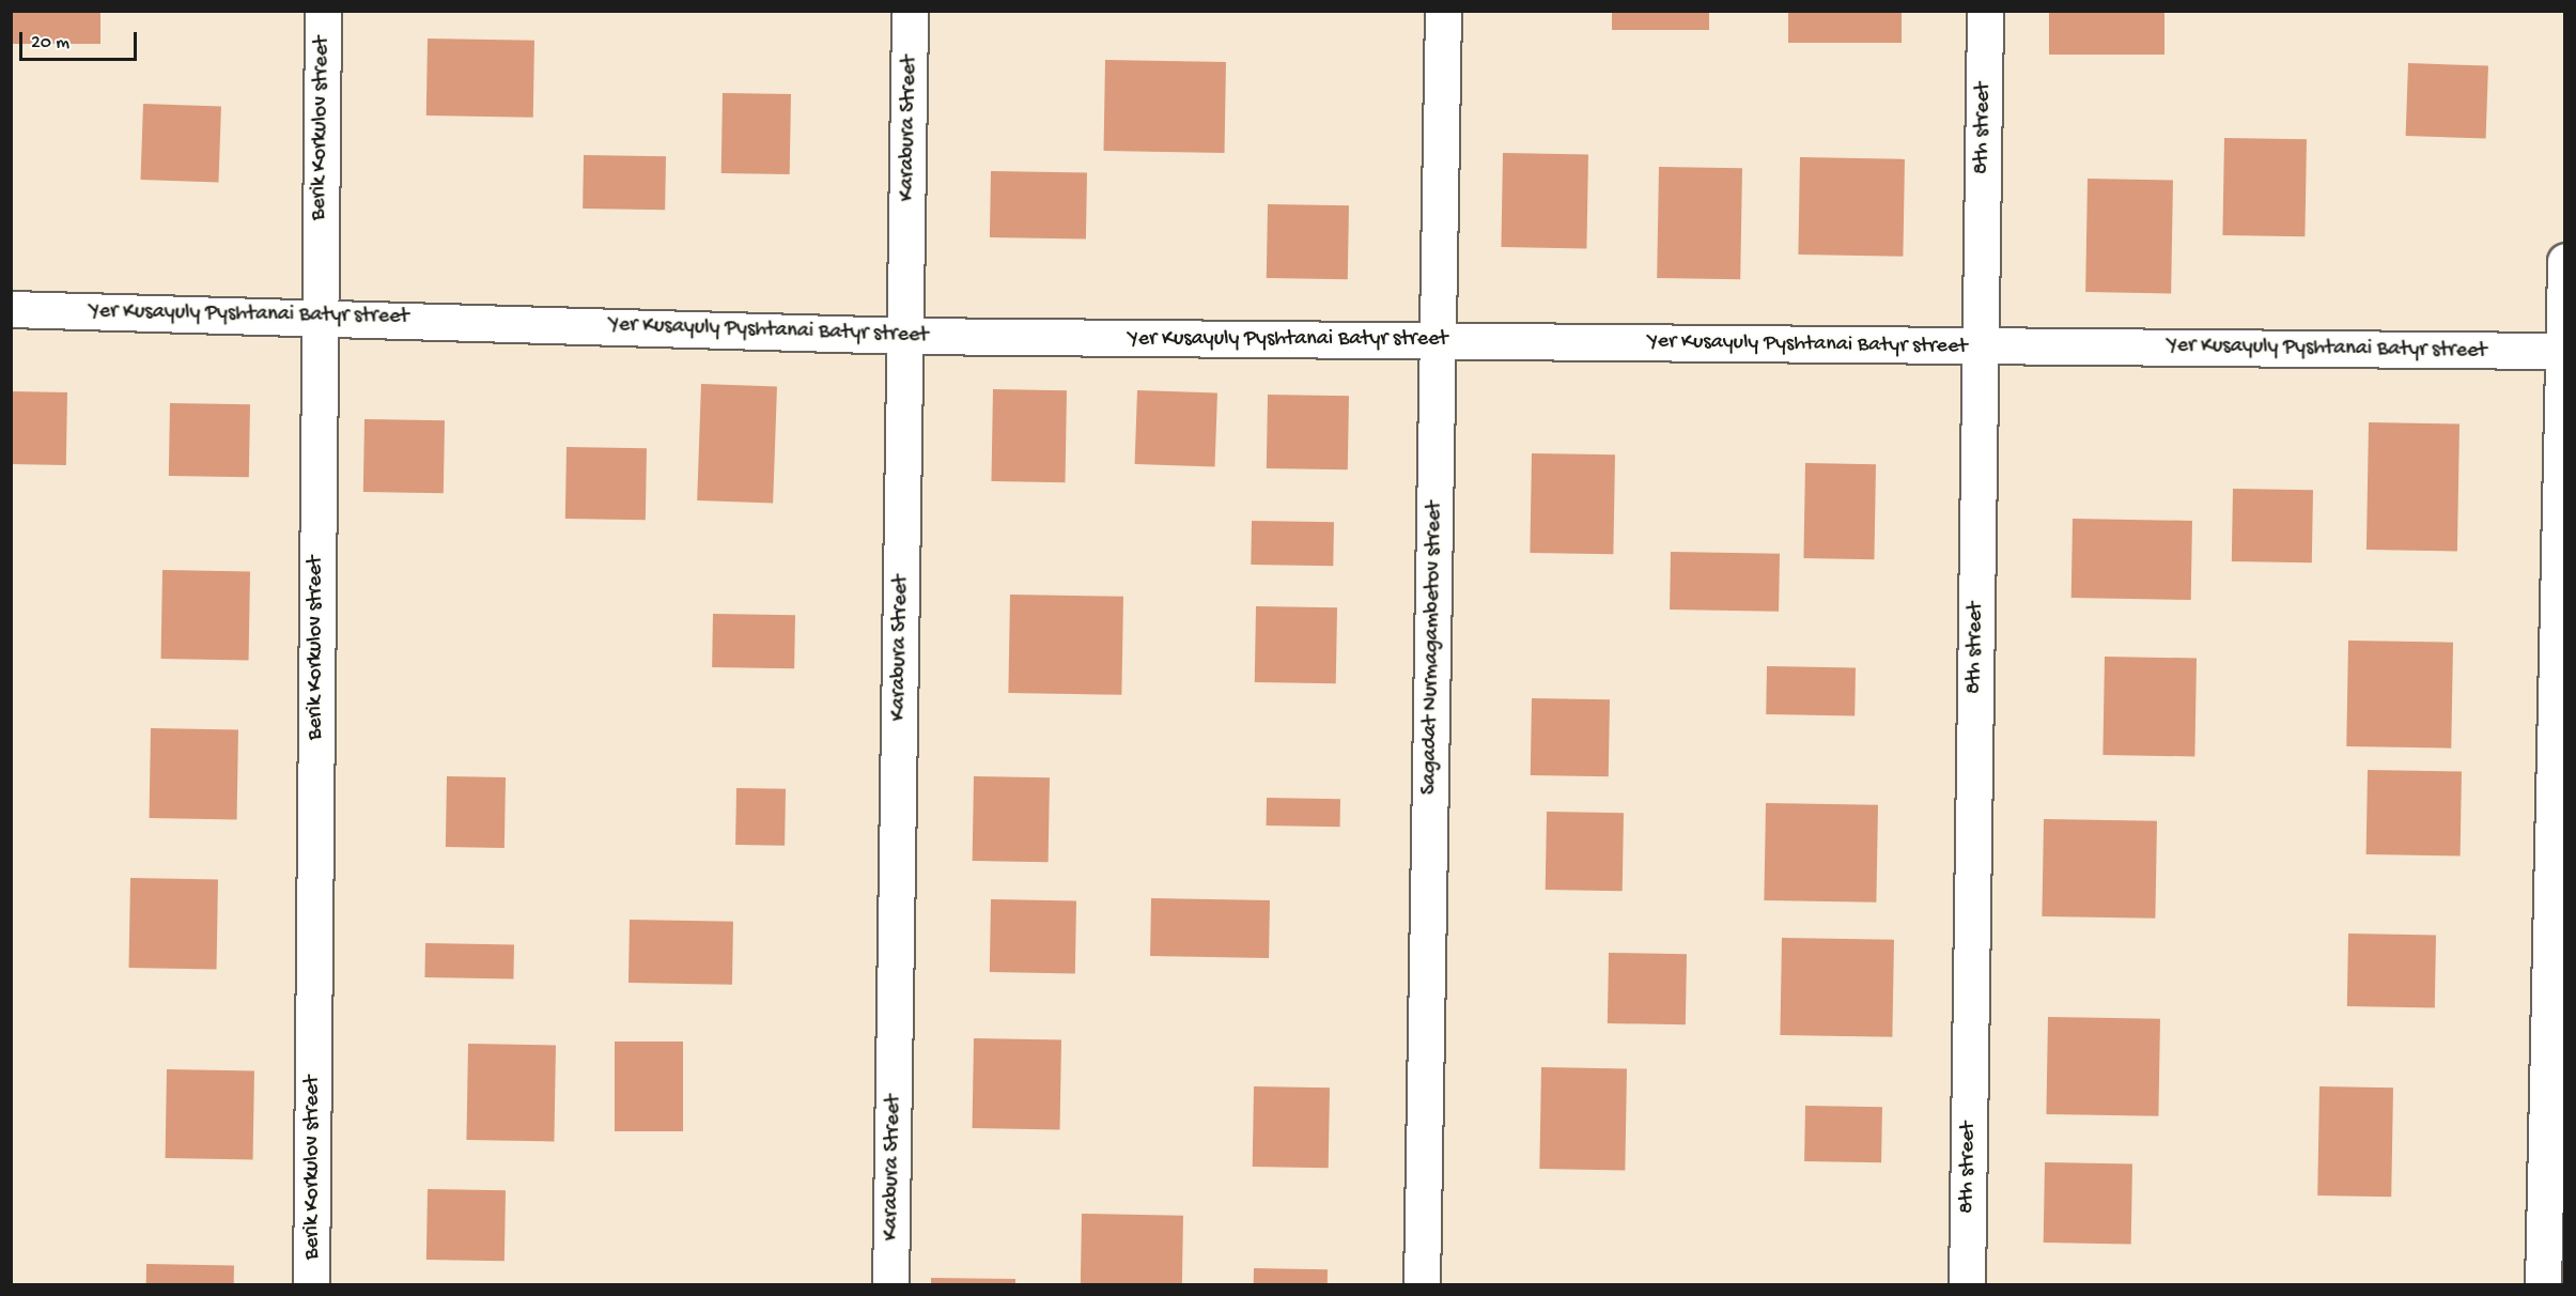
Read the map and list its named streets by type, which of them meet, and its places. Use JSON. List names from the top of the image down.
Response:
{
  "streets": {
    "street": [
      "Berik Korkulov street",
      "Karabura Street",
      "8th street",
      "Yer Kusayuly Pyshtanai Batyr street",
      "Sagadat Nurmagambetov street"
    ]
  },
  "crossings": [
    ["Berik Korkulov street", "Yer Kusayuly Pyshtanai Batyr street"],
    ["Karabura Street", "Yer Kusayuly Pyshtanai Batyr street"],
    ["8th street", "Yer Kusayuly Pyshtanai Batyr street"],
    ["Yer Kusayuly Pyshtanai Batyr street", "Sagadat Nurmagambetov street"]
  ],
  "scale_bar": "20 m"
}
